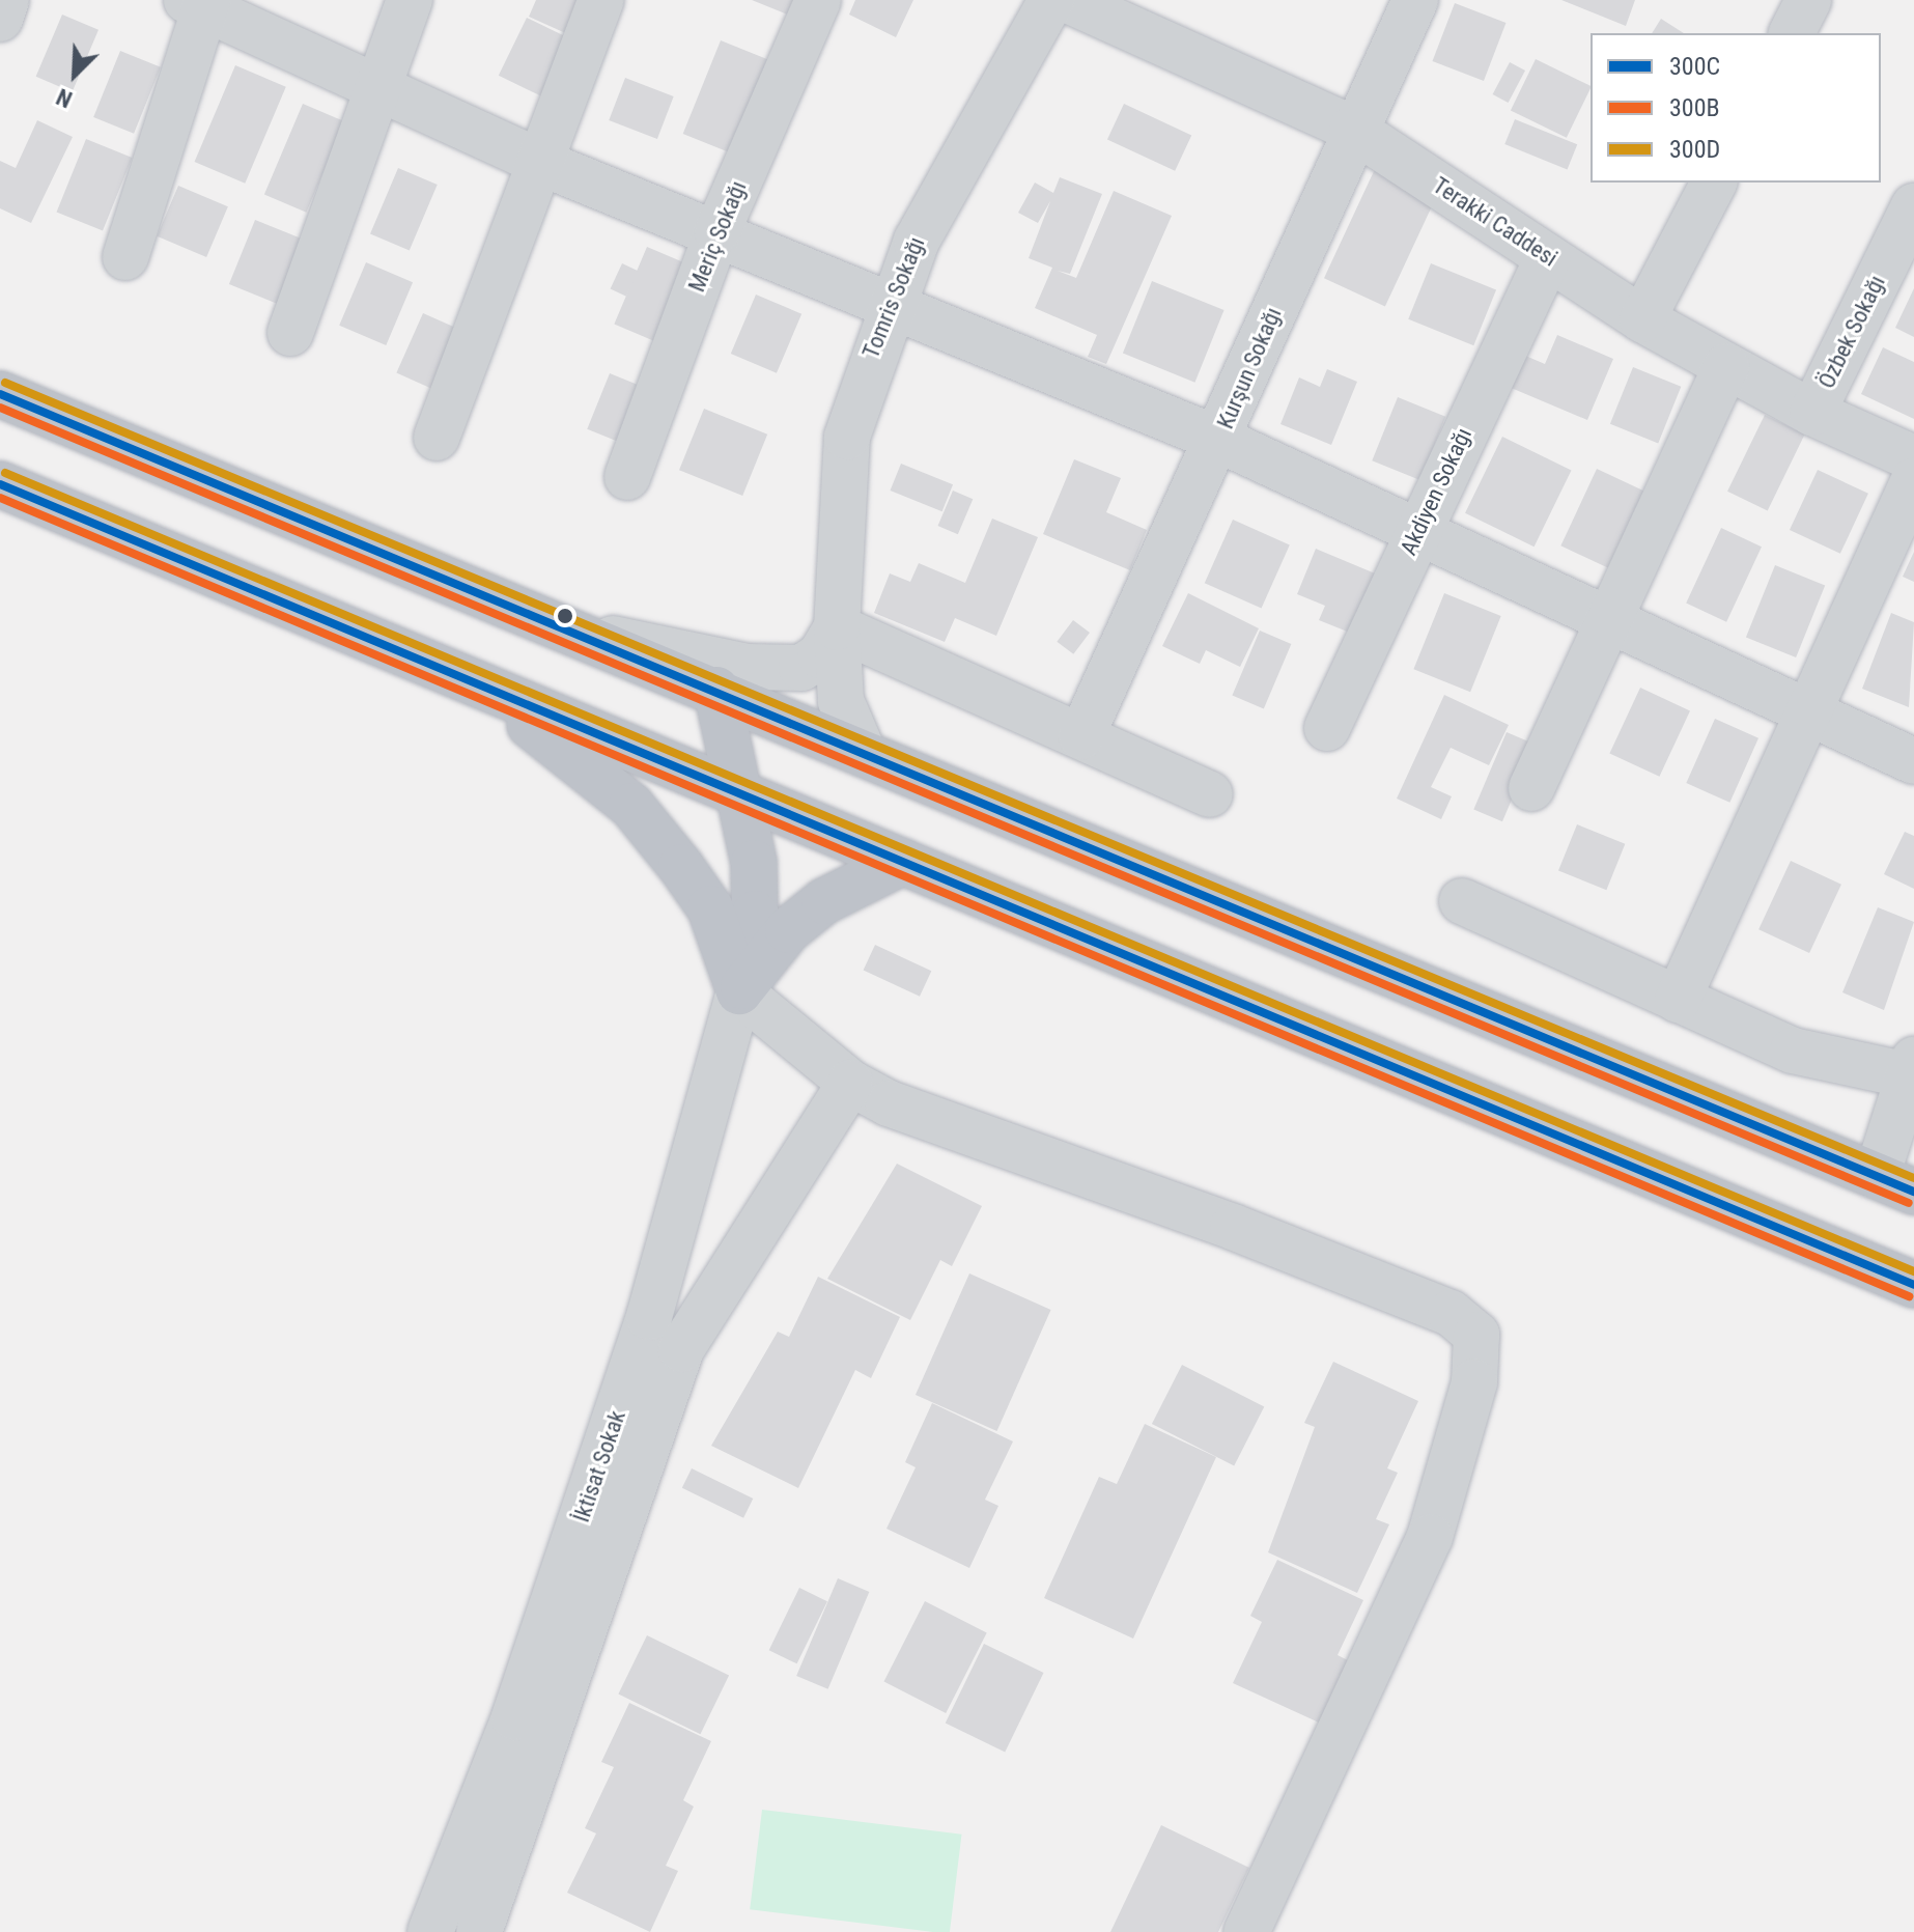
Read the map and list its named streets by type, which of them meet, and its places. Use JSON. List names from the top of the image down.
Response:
{
  "streets": {
    "street": [
      "Terakki Caddesi",
      "Meriç Sokağı",
      "Tomris Sokağı",
      "Özbek Sokağı",
      "Kurşun Sokağı",
      "Akdiyen Sokağı",
      "İktisat Sokak"
    ]
  },
  "crossings": [
    ["Terakki Caddesi", "Özbek Sokağı"],
    ["Terakki Caddesi", "Kurşun Sokağı"],
    ["Terakki Caddesi", "Akdiyen Sokağı"]
  ],
  "lines": ["transit line 300D", "transit line 300C", "transit line 300B"],
  "legend": ["300C", "300B", "300D"],
  "north": "bottom left"
}
